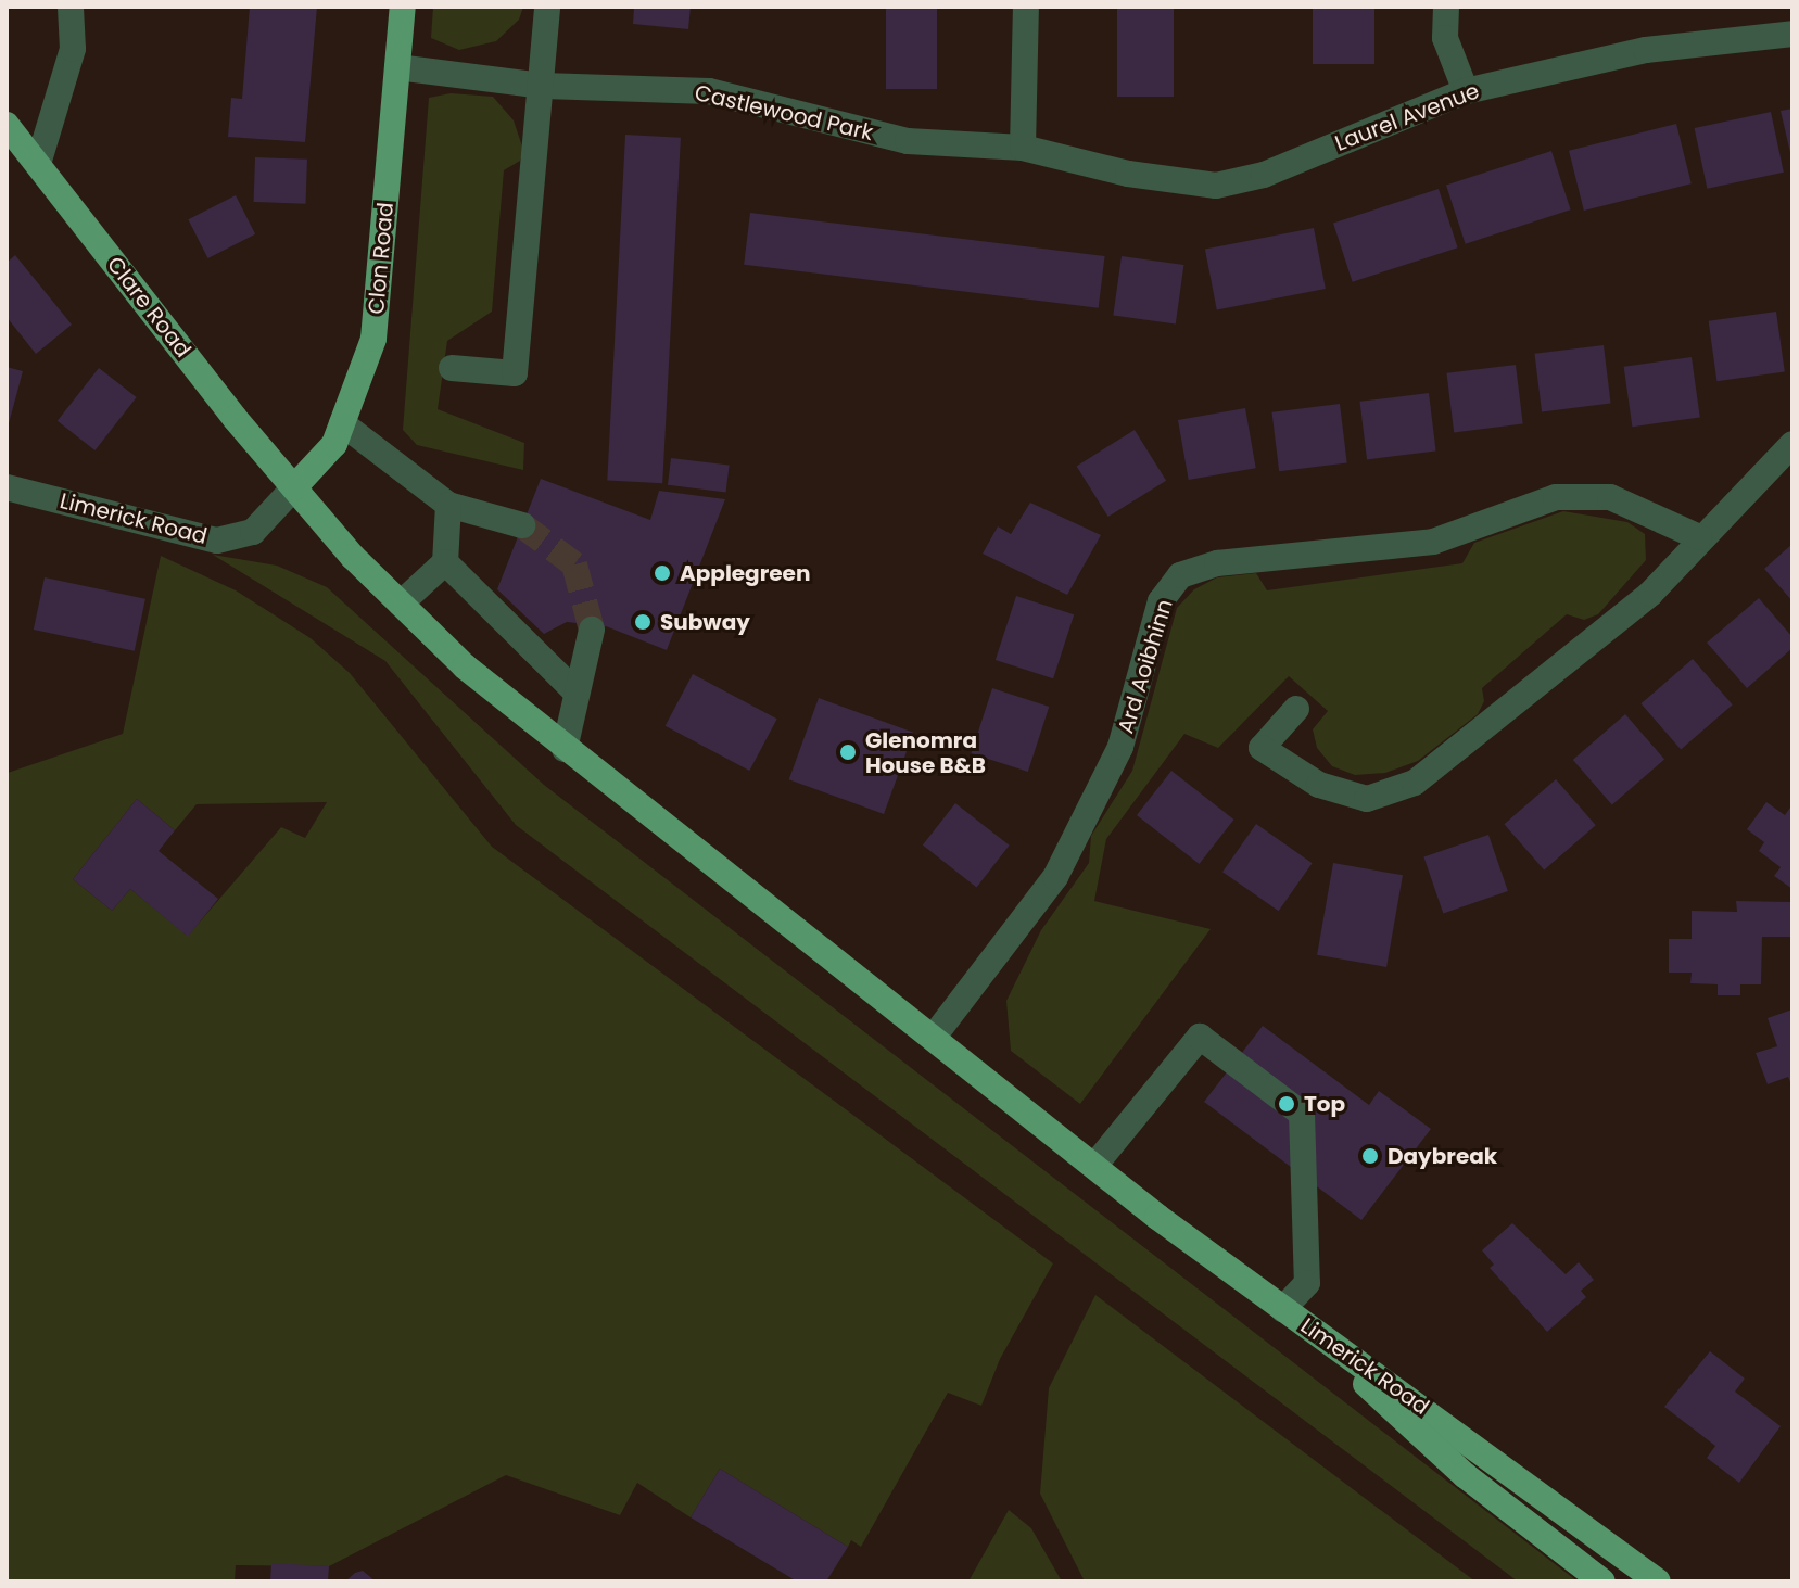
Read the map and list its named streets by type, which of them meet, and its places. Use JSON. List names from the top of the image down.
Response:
{
  "streets": {
    "main road": ["Clon Road", "Clare Road", "Limerick Road"],
    "street": ["Castlewood Park", "Laurel Avenue", "Ard Aoibhinn"]
  },
  "crossings": [
    ["Castlewood Park", "Laurel Avenue"],
    ["Castlewood Park", "Clon Road"],
    ["Clon Road", "Clare Road"],
    ["Clon Road", "Limerick Road"],
    ["Clare Road", "Limerick Road"],
    ["Clare Road", "Ard Aoibhinn"]
  ],
  "places": [
    "Applegreen",
    "Subway",
    "Glenomra House B&B",
    "Top",
    "Daybreak"
  ]
}
